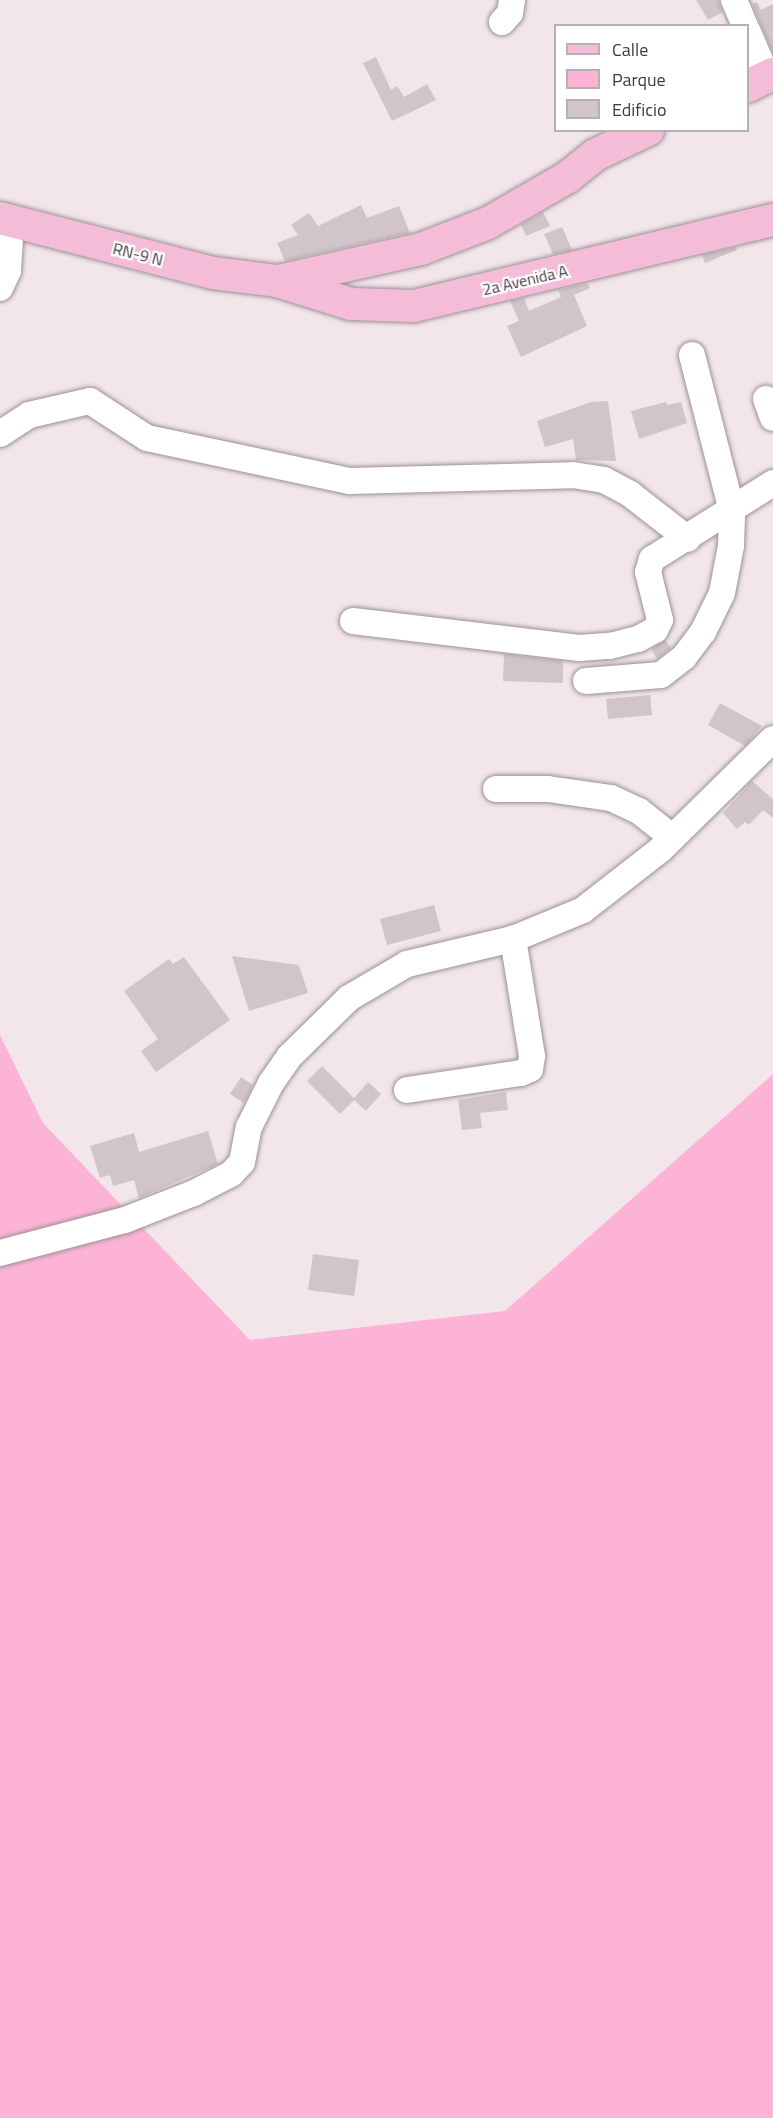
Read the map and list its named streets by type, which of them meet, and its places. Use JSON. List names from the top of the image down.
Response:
{
  "streets": {
    "main road": ["RN-9 N", "2a Avenida A"]
  },
  "crossings": [
    ["RN-9 N", "2a Avenida A"]
  ],
  "legend": ["Calle", "Parque", "Edificio"]
}
